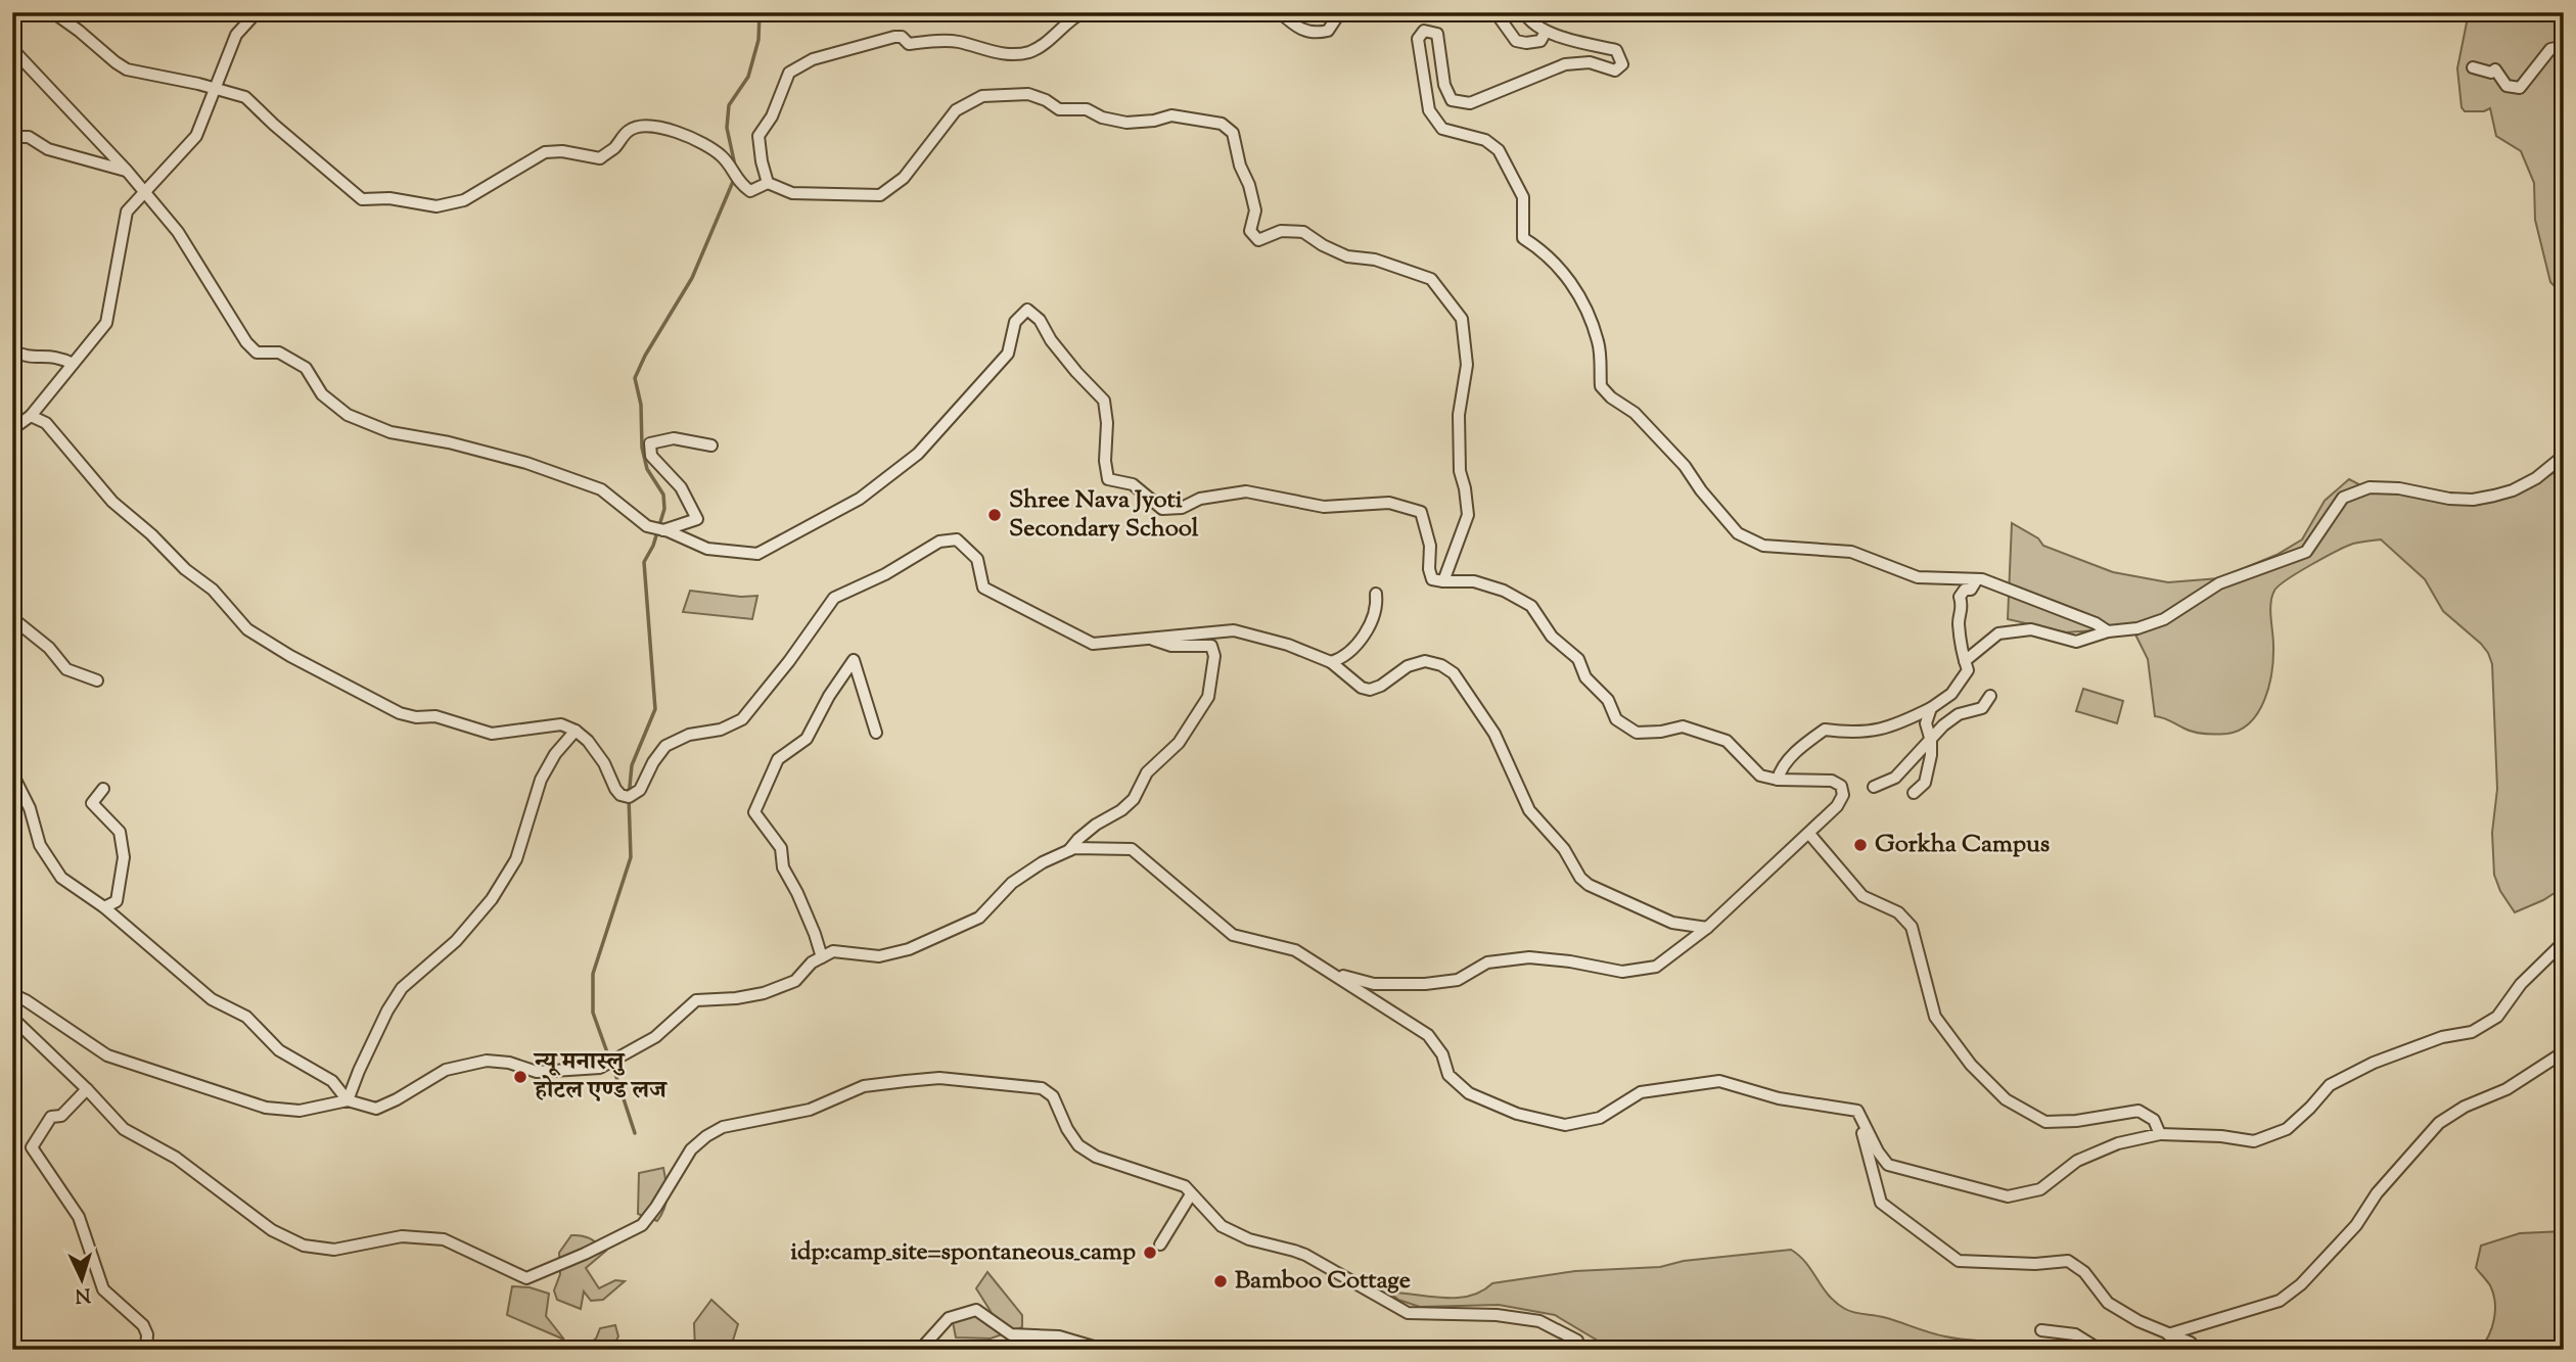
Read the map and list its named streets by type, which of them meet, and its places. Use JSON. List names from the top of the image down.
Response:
{
  "places": [
    "Shree Nava Jyoti Secondary School",
    "Gorkha Campus",
    "न्यू मनास्लु होटल एण्ड लज",
    "idp:camp_site=spontaneous_camp",
    "Bamboo Cottage"
  ],
  "north": "bottom"
}
